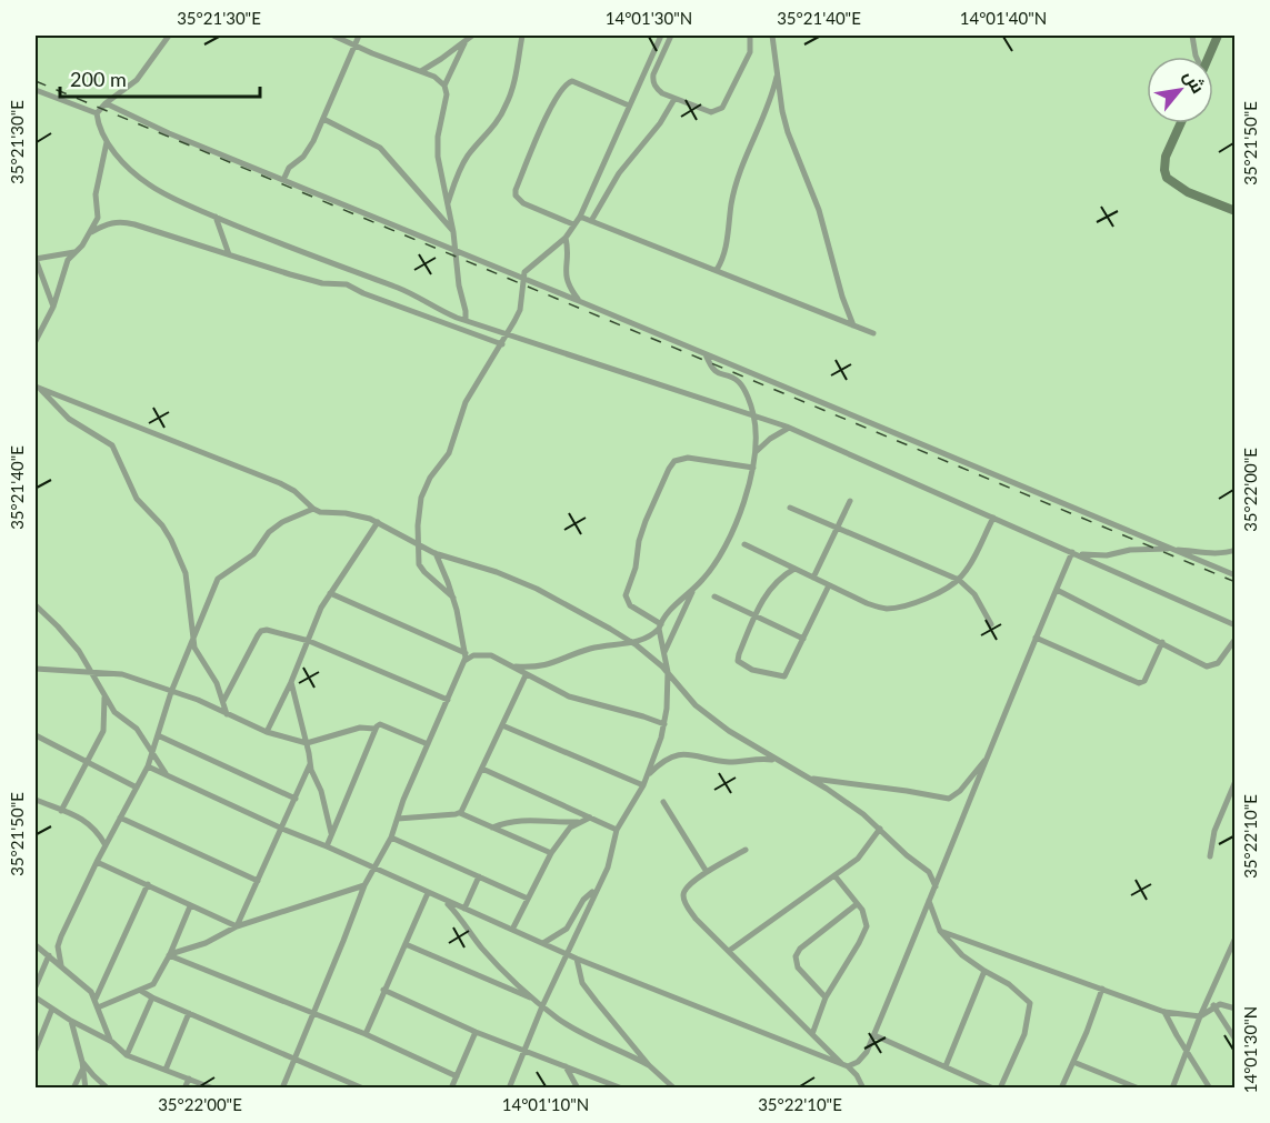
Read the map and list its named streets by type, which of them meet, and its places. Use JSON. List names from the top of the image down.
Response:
{
  "scale_bar": "200 m",
  "north": "top right",
  "coordinates": [
    "35°21'30\"E",
    "14°01'30\"N",
    "35°21'40\"E",
    "14°01'40\"N",
    "35°21'50\"E",
    "35°22'00\"E",
    "35°22'10\"E",
    "14°01'10\"N"
  ]
}
